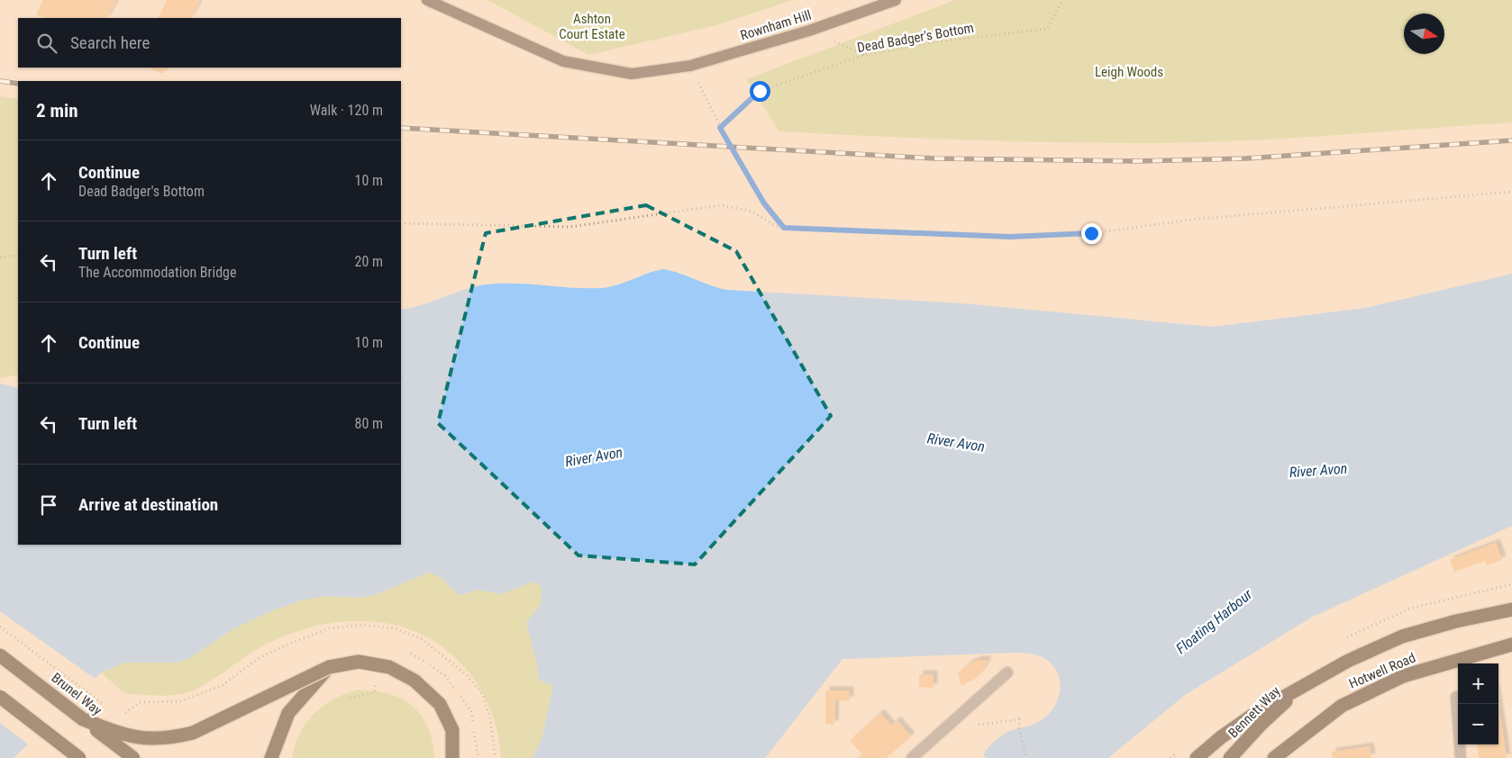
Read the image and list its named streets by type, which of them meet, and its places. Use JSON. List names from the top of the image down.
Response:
{
  "streets": {
    "highway": ["Hotwell Road", "Brunel Way", "Bennett Way"],
    "main road": ["Rownham Hill"],
    "path": ["Dead Badger's Bottom"]
  },
  "crossings": [
    ["Hotwell Road", "Bennett Way"]
  ],
  "water": ["River Avon", "Floating Harbour"],
  "parks": ["Ashton Court Estate", "Leigh Woods"],
  "north": "right",
  "page": {
    "search": "Search here",
    "heading": ["2 min", "Walk · 120 m"],
    "list": [
      ["Continue", "Dead Badger's Bottom", "10 m"],
      ["Turn left", "The Accommodation Bridge", "20 m"],
      ["Continue", "10 m"],
      ["Turn left", "80 m"],
      "Arrive at destination"
    ],
    "map_buttons": ["+", "−"]
  }
}
